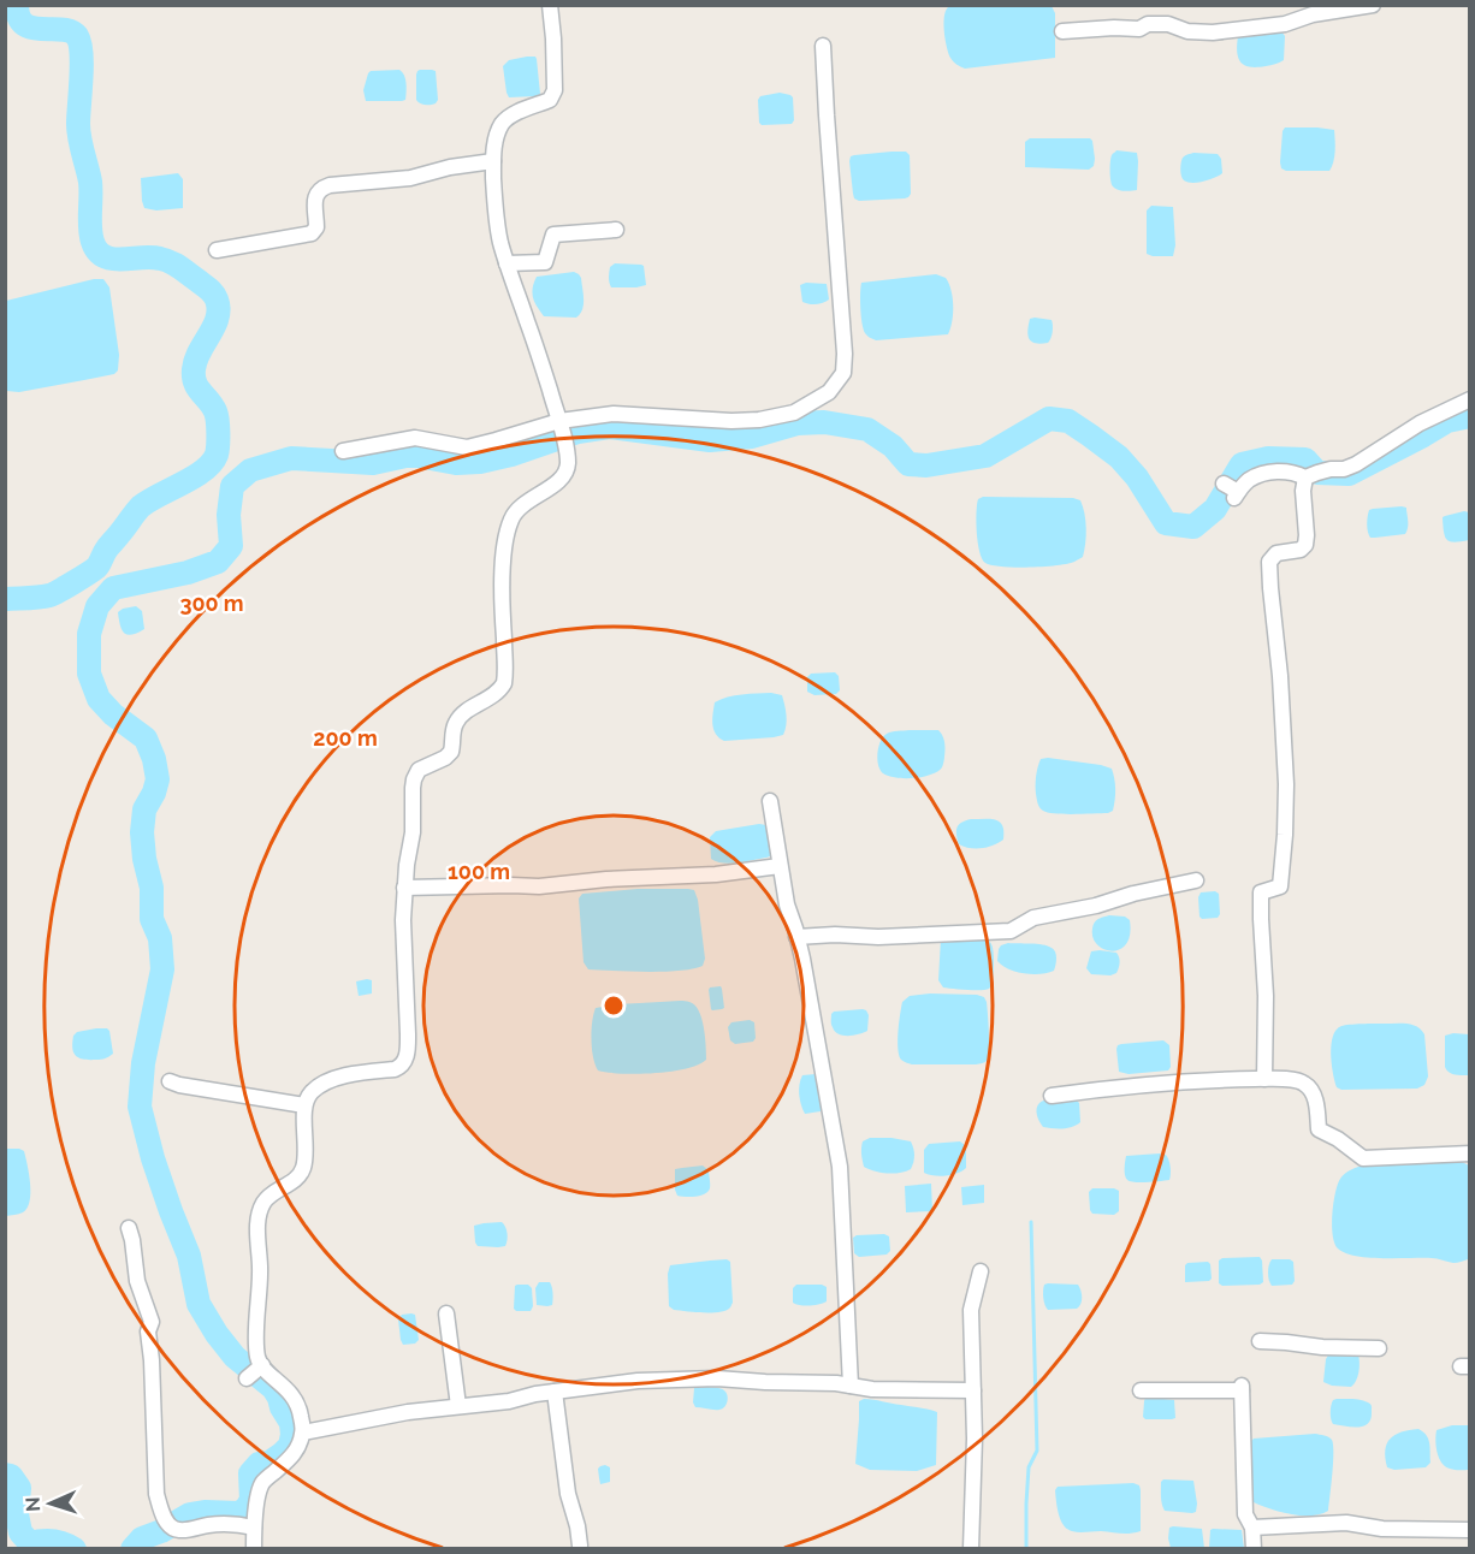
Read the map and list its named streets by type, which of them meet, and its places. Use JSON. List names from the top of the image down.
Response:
{
  "north": "left",
  "rings": ["300 m", "200 m", "100 m"]
}
